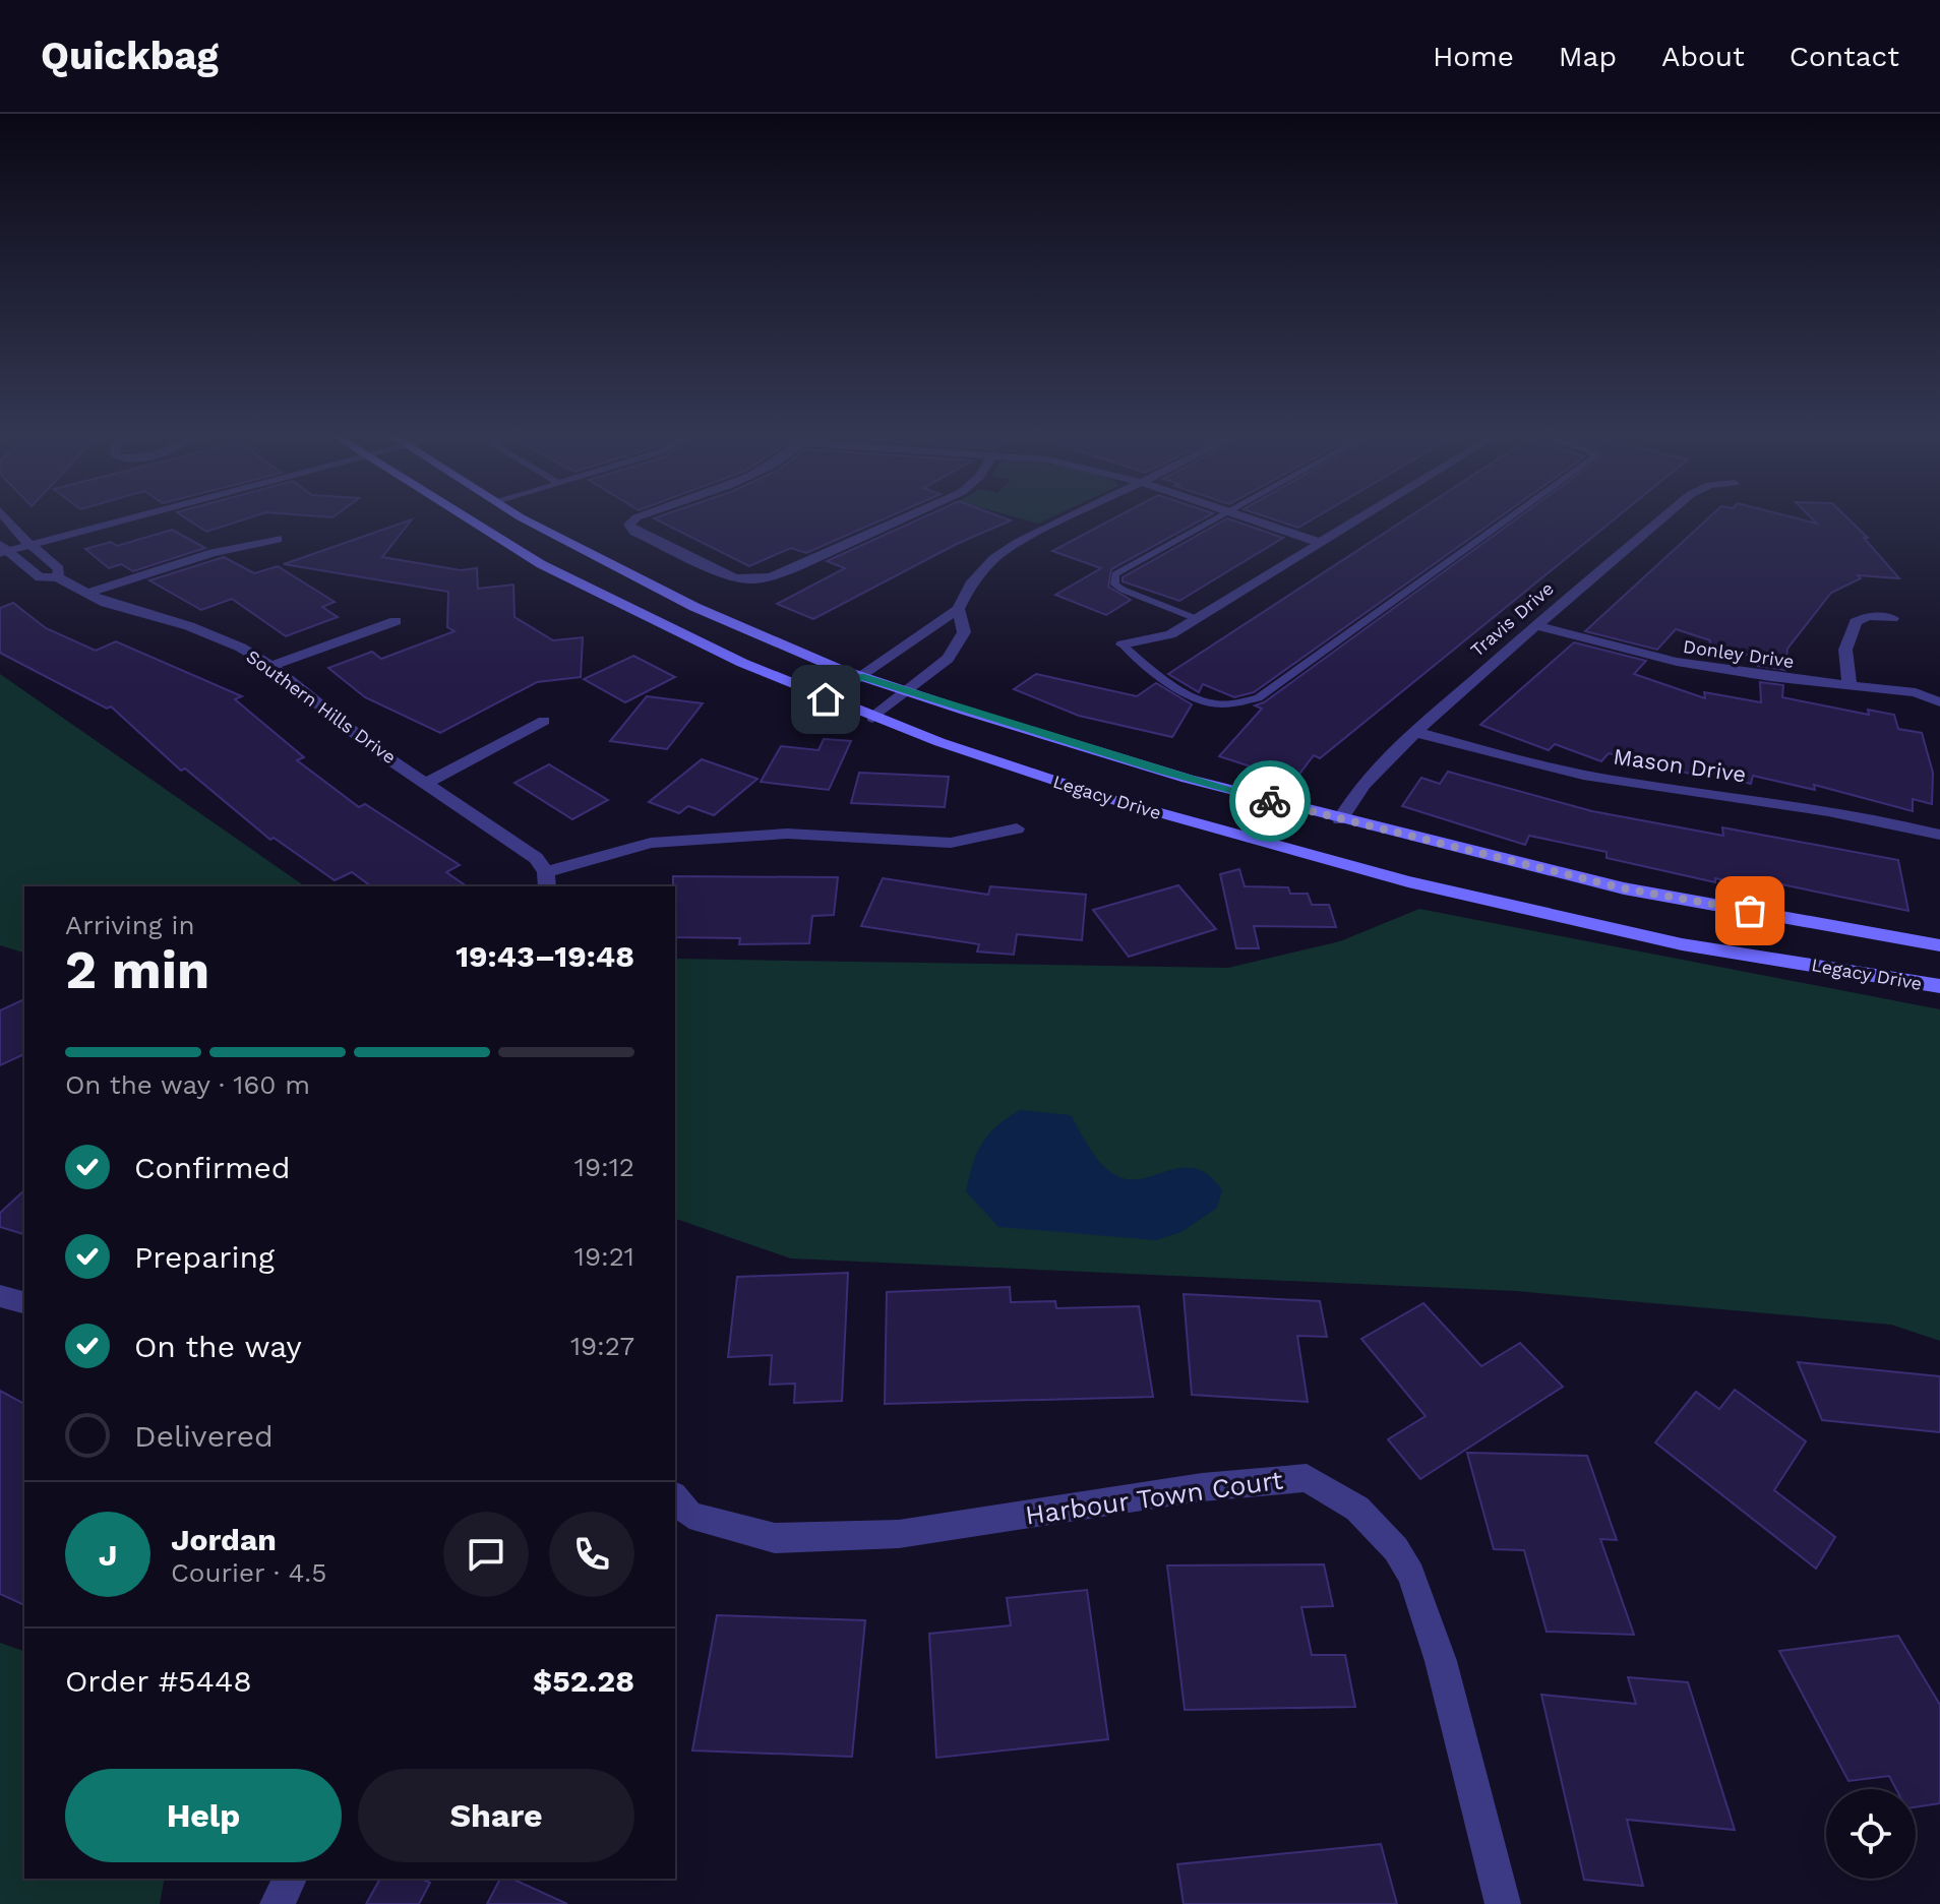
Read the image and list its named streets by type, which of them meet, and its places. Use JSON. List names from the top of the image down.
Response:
{
  "streets": {
    "main road": ["Legacy Drive"],
    "street": [
      "Travis Drive",
      "Donley Drive",
      "Southern Hills Drive",
      "Mason Drive",
      "Harbour Town Court"
    ]
  },
  "crossings": [
    ["Travis Drive", "Donley Drive"],
    ["Travis Drive", "Mason Drive"],
    ["Travis Drive", "Legacy Drive"]
  ],
  "page": {
    "header": "Quickbag",
    "nav": [
      "Home",
      "Map",
      "About",
      "Contact"
    ],
    "heading": ["2 min", "Arriving in", "19:43–19:48"],
    "panel": [
      "Jordan",
      "Courier · 4.5",
      "Order #5448",
      "$52.28"
    ],
    "bar": "On the way · 160 m",
    "list": [
      ["Confirmed", "19:12"],
      ["Preparing", "19:21"],
      ["On the way", "19:27"],
      "Delivered"
    ],
    "round": "J",
    "buttons": ["Help", "Share"]
  }
}
